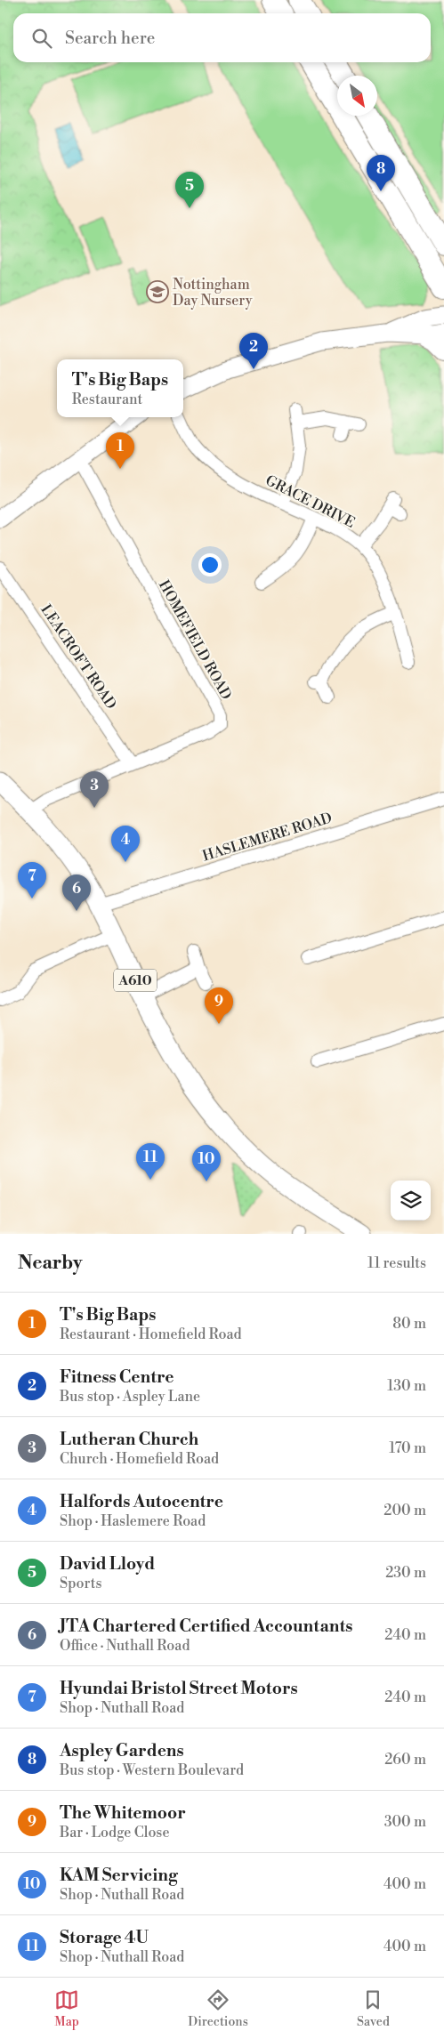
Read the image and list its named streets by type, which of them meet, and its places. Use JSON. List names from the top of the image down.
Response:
{
  "streets": {
    "main road": ["A610"],
    "street": [
      "GRACE DRIVE",
      "HOMEFIELD ROAD",
      "LEACROFT ROAD",
      "HASLEMERE ROAD"
    ]
  },
  "crossings": [
    ["HOMEFIELD ROAD", "LEACROFT ROAD"],
    ["HOMEFIELD ROAD", "A610"],
    ["HASLEMERE ROAD", "A610"]
  ],
  "places": {
    "school or university": ["Nottingham Day Nursery"]
  },
  "north": "bottom right",
  "page": {
    "search": "Search here",
    "pins": [
      "8",
      "5",
      "2",
      "1",
      "3",
      "4",
      "7",
      "6",
      "9",
      "11",
      "10"
    ],
    "popup": ["T's Big Baps", "Restaurant"],
    "heading": ["Nearby", "11 results"],
    "list": [
      {
        "mark": "1",
        "name": "T's Big Baps",
        "note": "Restaurant · Homefield Road",
        "value": "80 m"
      },
      {
        "mark": "2",
        "name": "Fitness Centre",
        "note": "Bus stop · Aspley Lane",
        "value": "130 m"
      },
      {
        "mark": "3",
        "name": "Lutheran Church",
        "note": "Church · Homefield Road",
        "value": "170 m"
      },
      {
        "mark": "4",
        "name": "Halfords Autocentre",
        "note": "Shop · Haslemere Road",
        "value": "200 m"
      },
      {
        "mark": "5",
        "name": "David Lloyd",
        "note": "Sports",
        "value": "230 m"
      },
      {
        "mark": "6",
        "name": "JTA Chartered Certified Accountants",
        "note": "Office · Nuthall Road",
        "value": "240 m"
      },
      {
        "mark": "7",
        "name": "Hyundai Bristol Street Motors",
        "note": "Shop · Nuthall Road",
        "value": "240 m"
      },
      {
        "mark": "8",
        "name": "Aspley Gardens",
        "note": "Bus stop · Western Boulevard",
        "value": "260 m"
      },
      {
        "mark": "9",
        "name": "The Whitemoor",
        "note": "Bar · Lodge Close",
        "value": "300 m"
      },
      {
        "mark": "10",
        "name": "KAM Servicing",
        "note": "Shop · Nuthall Road",
        "value": "400 m"
      },
      {
        "mark": "11",
        "name": "Storage 4U",
        "note": "Shop · Nuthall Road",
        "value": "400 m"
      }
    ],
    "nav": ["Map", "Directions", "Saved"]
  }
}
